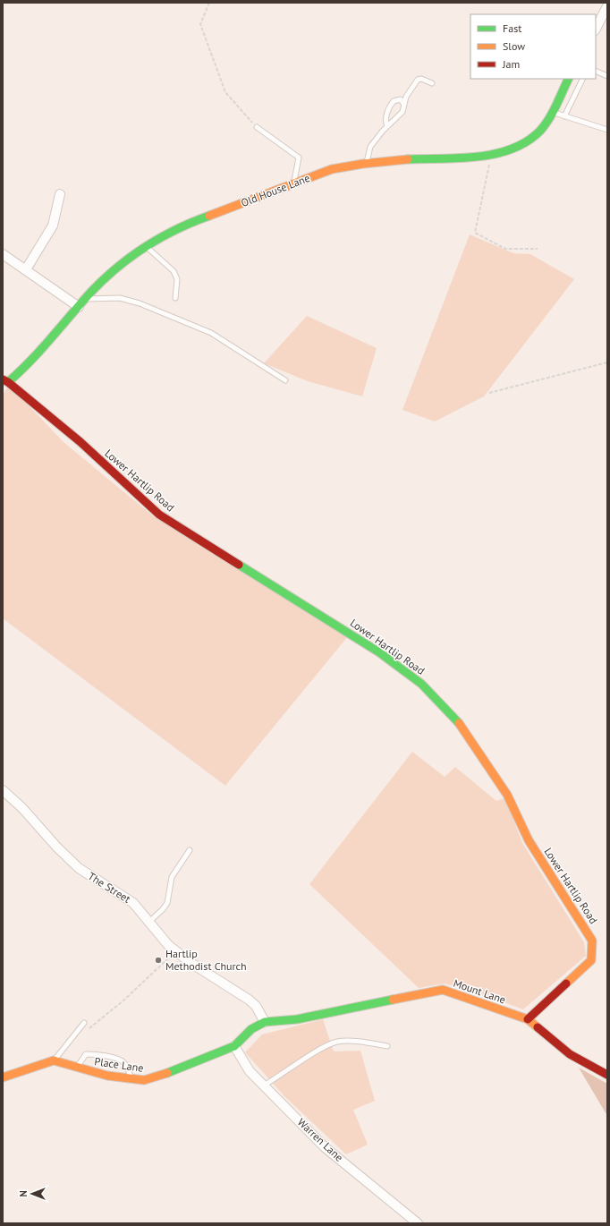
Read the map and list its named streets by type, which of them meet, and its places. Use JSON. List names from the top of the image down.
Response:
{
  "streets": {
    "street": [
      "Old House Lane",
      "Lower Hartlip Road",
      "The Street",
      "Mount Lane",
      "Place Lane",
      "Warren Lane"
    ]
  },
  "crossings": [
    ["Old House Lane", "Lower Hartlip Road"],
    ["Lower Hartlip Road", "Mount Lane"],
    ["The Street", "Mount Lane"],
    ["The Street", "Place Lane"],
    ["Mount Lane", "Place Lane"],
    ["Place Lane", "Warren Lane"]
  ],
  "places": ["Hartlip Methodist Church"],
  "legend": ["Fast", "Slow", "Jam"],
  "north": "left"
}
